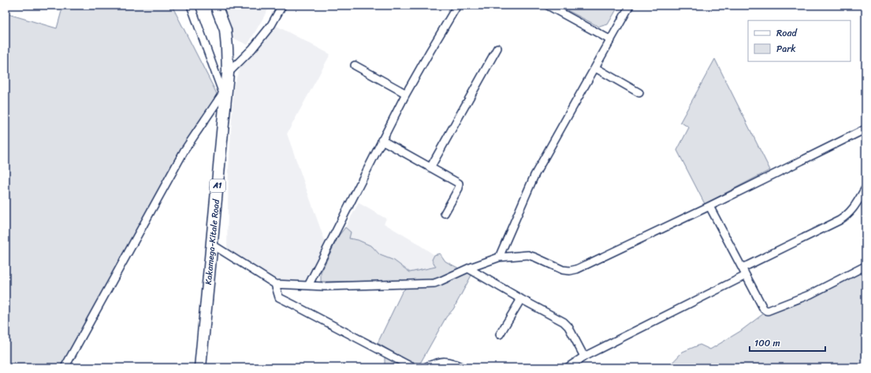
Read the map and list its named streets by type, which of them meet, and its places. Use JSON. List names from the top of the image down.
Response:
{
  "streets": {
    "highway": ["A1", "Kakamega-Kitale Road"]
  },
  "legend": ["Road", "Park"],
  "scale_bar": "100 m"
}
